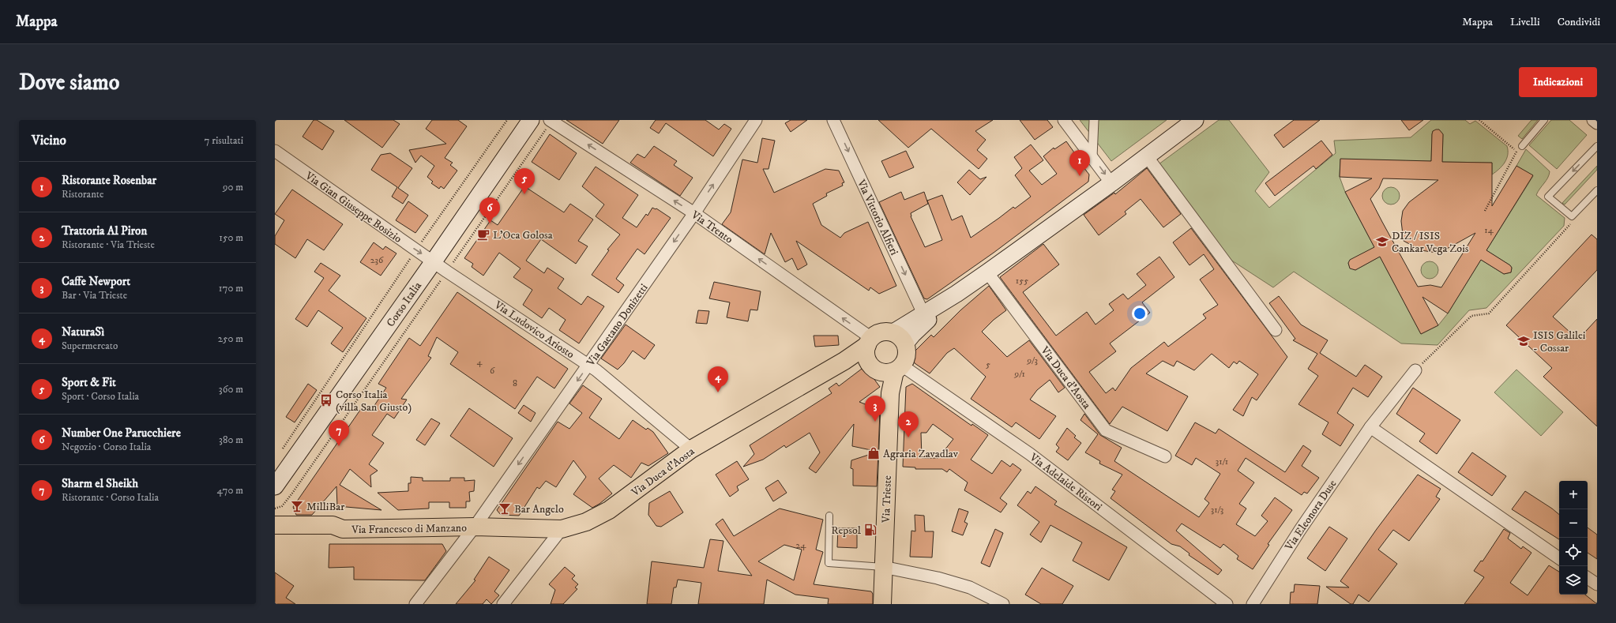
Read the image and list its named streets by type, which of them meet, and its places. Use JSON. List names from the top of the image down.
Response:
{
  "streets": {
    "main road": [
      "Corso Italia",
      "Via Duca d'Aosta",
      "Via Trieste",
      "Via Francesco di Manzano"
    ],
    "street": [
      "Via Gian Giuseppe Bosizio",
      "Via Vittorio Alfieri",
      "Via Trento",
      "Via Gaetano Donizetti",
      "Via Ludovico Ariosto",
      "Via Adelaide Ristori",
      "Via Eleonora Duse"
    ]
  },
  "crossings": [
    ["Via Gian Giuseppe Bosizio", "Corso Italia"],
    ["Via Gian Giuseppe Bosizio", "Via Ludovico Ariosto"],
    ["Via Vittorio Alfieri", "Via Duca d'Aosta"],
    ["Via Trento", "Via Gaetano Donizetti"],
    ["Via Trento", "Via Duca d'Aosta"],
    ["Via Trento", "Via Adelaide Ristori"],
    ["Via Trento", "Via Trieste"],
    ["Corso Italia", "Via Ludovico Ariosto"],
    ["Via Gaetano Donizetti", "Via Ludovico Ariosto"],
    ["Via Gaetano Donizetti", "Via Francesco di Manzano"],
    ["Via Ludovico Ariosto", "Via Duca d'Aosta"],
    ["Via Duca d'Aosta", "Via Adelaide Ristori"],
    ["Via Duca d'Aosta", "Via Trieste"],
    ["Via Duca d'Aosta", "Via Francesco di Manzano"],
    ["Via Adelaide Ristori", "Via Trieste"]
  ],
  "one_way": ["Via Gian Giuseppe Bosizio", "Via Vittorio Alfieri", "Via Trento"],
  "places": {
    "cafe": ["L'Oca Golosa"],
    "school or university": ["DIZ / ISIS Cankar Vega Zois", "ISIS Galilei - Cossar"],
    "bus stop": ["Corso Italia (villa San Giusto)"],
    "shop": ["Agraria Zavadlav"],
    "bar": ["MilliBar", "Bar Angelo"],
    "fuel station": ["Repsol"]
  },
  "house_numbers": [
    "14",
    "236",
    "155",
    "9/3",
    "4",
    "5",
    "6",
    "9/1",
    "8",
    "31/1",
    "31/3",
    "24"
  ],
  "page": {
    "header": "Mappa",
    "nav": ["Mappa", "Livelli", "Condividi"],
    "buttons": "Indicazioni",
    "title": "Dove siamo",
    "heading": ["Vicino", "7 risultati"],
    "pins": [
      "1",
      "5",
      "6",
      "4",
      "3",
      "2",
      "7"
    ],
    "list": [
      {
        "mark": "1",
        "name": "Ristorante Rosenbar",
        "note": "Ristorante",
        "value": "90 m"
      },
      {
        "mark": "2",
        "name": "Trattoria Al Piron",
        "note": "Ristorante · Via Trieste",
        "value": "150 m"
      },
      {
        "mark": "3",
        "name": "Caffe Newport",
        "note": "Bar · Via Trieste",
        "value": "170 m"
      },
      {
        "mark": "4",
        "name": "NaturaSì",
        "note": "Supermercato",
        "value": "250 m"
      },
      {
        "mark": "5",
        "name": "Sport & Fit",
        "note": "Sport · Corso Italia",
        "value": "360 m"
      },
      {
        "mark": "6",
        "name": "Number One Parucchiere",
        "note": "Negozio · Corso Italia",
        "value": "380 m"
      },
      {
        "mark": "7",
        "name": "Sharm el Sheikh",
        "note": "Ristorante · Corso Italia",
        "value": "470 m"
      }
    ],
    "map_buttons": ["+", "−"]
  }
}
